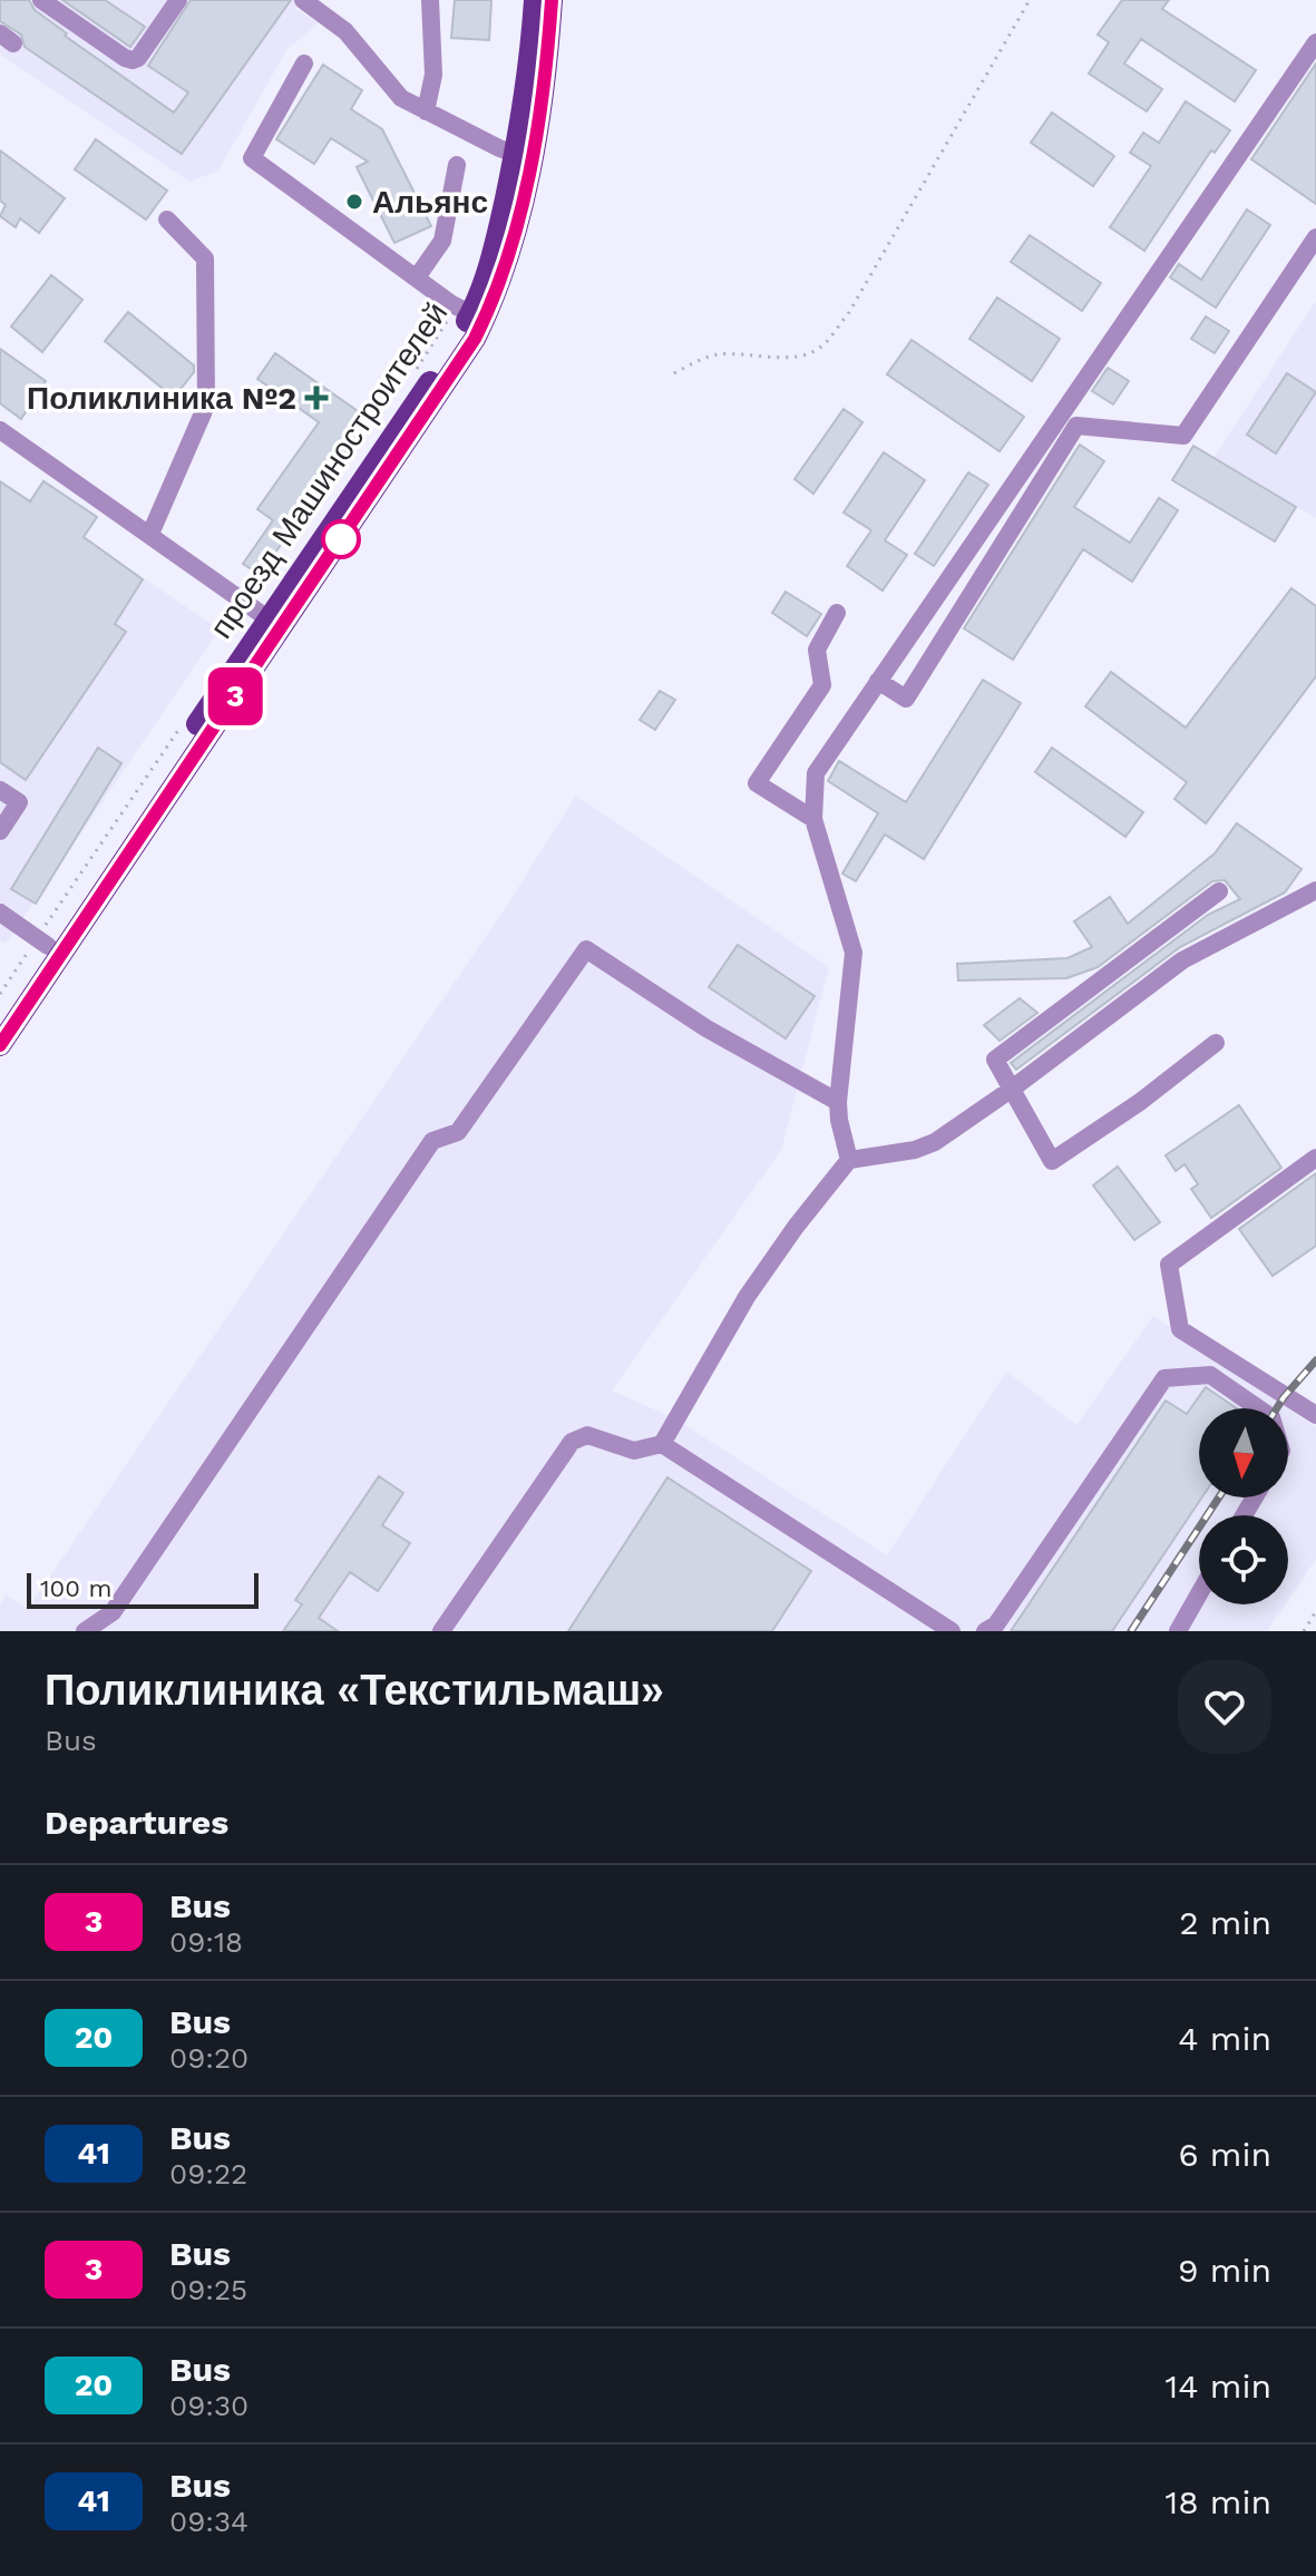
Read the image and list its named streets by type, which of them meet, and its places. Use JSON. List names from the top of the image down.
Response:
{
  "streets": {
    "main road": ["проезд Машиностроителей"]
  },
  "places": {
    "other": ["Альянс"],
    "health": ["Поликлиника №2"]
  },
  "lines": ["bus line 3"],
  "scale_bar": "100 m",
  "north": "bottom",
  "page": {
    "on_map": "3",
    "scale": "100 m",
    "heading": [
      ["Поликлиника «Текстильмаш»", "Bus"],
      "Departures"
    ],
    "list": [
      {
        "mark": "3",
        "name": "Bus",
        "note": "09:18",
        "value": "2 min"
      },
      {
        "mark": "20",
        "name": "Bus",
        "note": "09:20",
        "value": "4 min"
      },
      {
        "mark": "41",
        "name": "Bus",
        "note": "09:22",
        "value": "6 min"
      },
      {
        "mark": "3",
        "name": "Bus",
        "note": "09:25",
        "value": "9 min"
      },
      {
        "mark": "20",
        "name": "Bus",
        "note": "09:30",
        "value": "14 min"
      },
      {
        "mark": "41",
        "name": "Bus",
        "note": "09:34",
        "value": "18 min"
      }
    ]
  }
}
